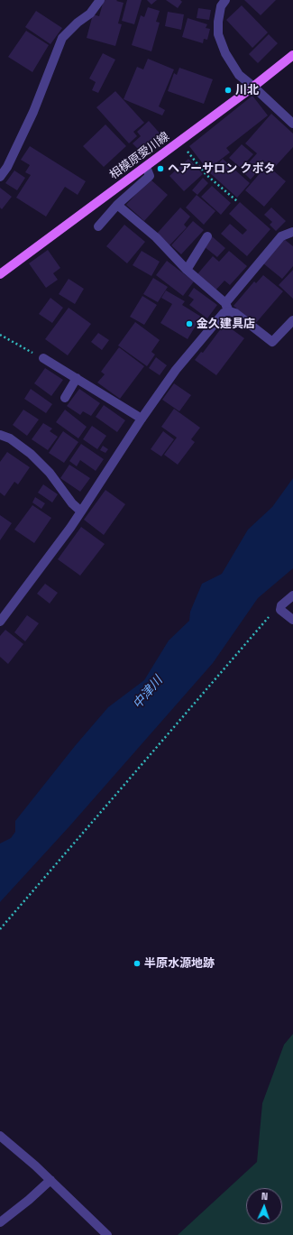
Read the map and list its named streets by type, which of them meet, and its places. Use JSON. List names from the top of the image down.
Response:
{
  "streets": {
    "main road": ["相模原愛川線"]
  },
  "water": ["中津川"],
  "places": [
    "川北",
    "ヘアーサロン クボタ",
    "金久建具店",
    "半原水源地跡"
  ],
  "north": "top"
}
